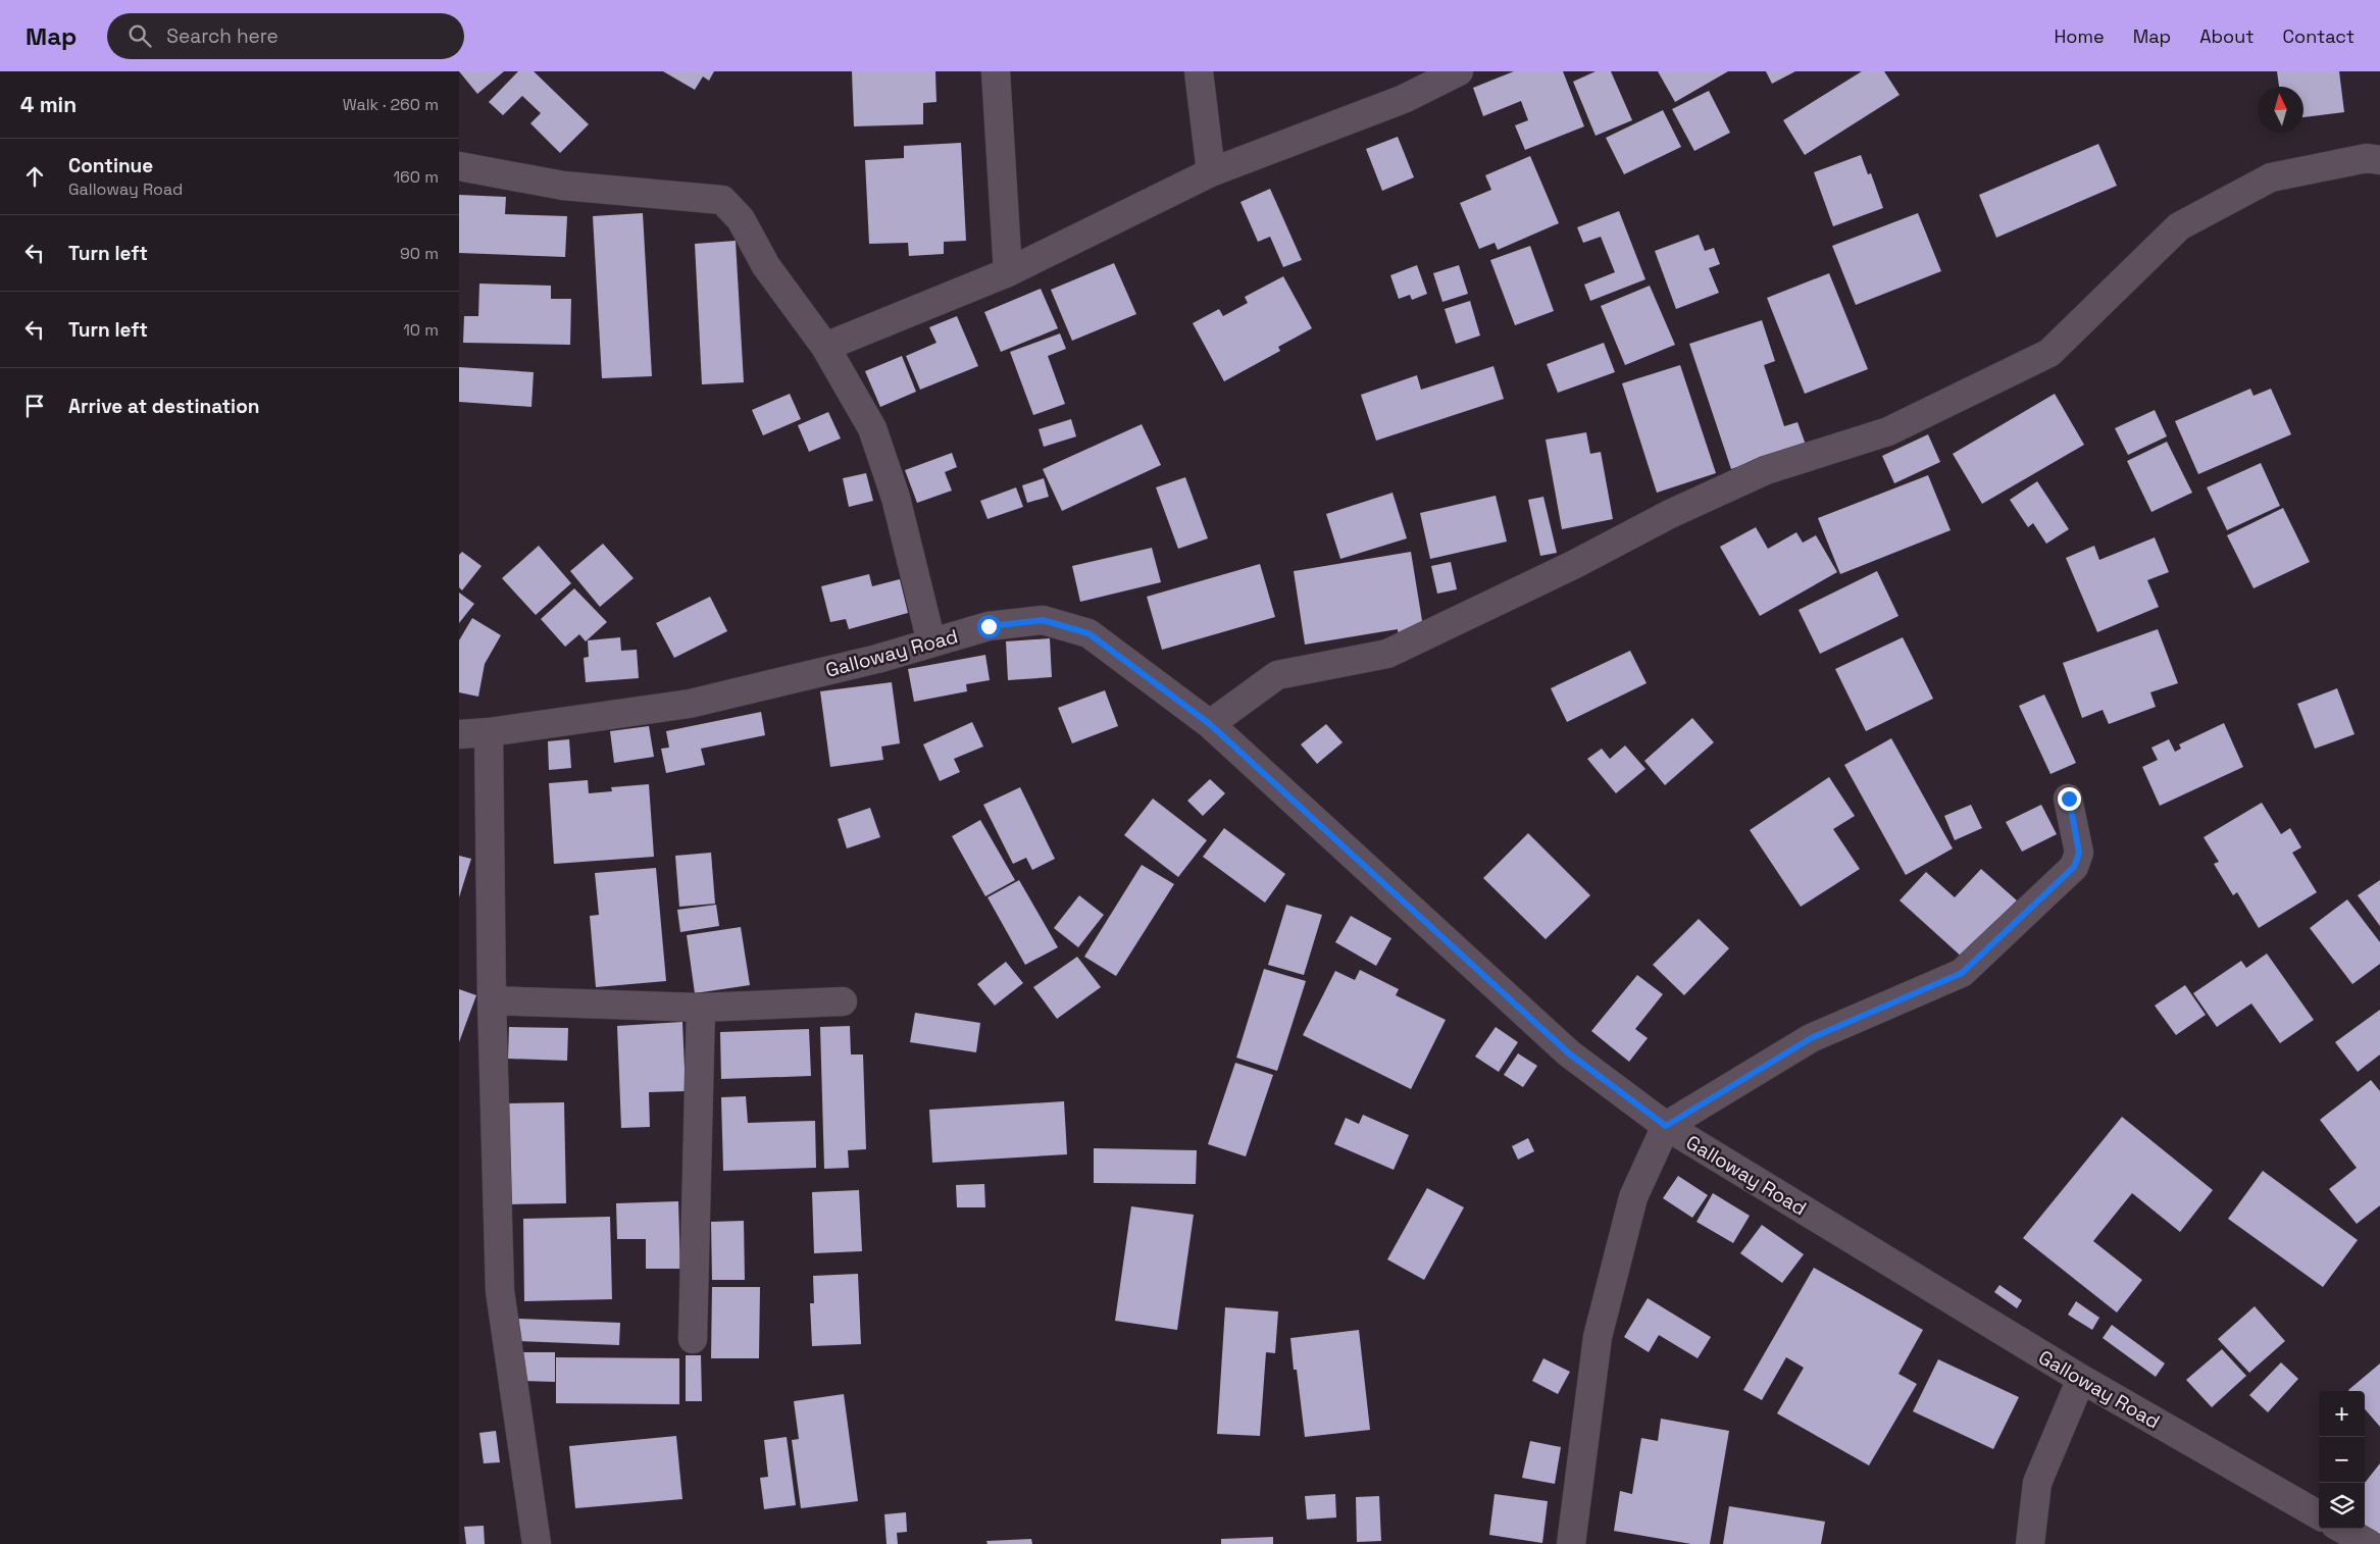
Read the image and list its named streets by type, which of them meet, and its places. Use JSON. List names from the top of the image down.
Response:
{
  "streets": {
    "street": ["Galloway Road"]
  },
  "north": "top",
  "page": {
    "header": "Map",
    "search": "Search here",
    "nav": [
      "Home",
      "Map",
      "About",
      "Contact"
    ],
    "heading": ["4 min", "Walk · 260 m"],
    "list": [
      ["Continue", "Galloway Road", "160 m"],
      ["Turn left", "90 m"],
      ["Turn left", "10 m"],
      "Arrive at destination"
    ],
    "map_buttons": ["+", "−"]
  }
}
